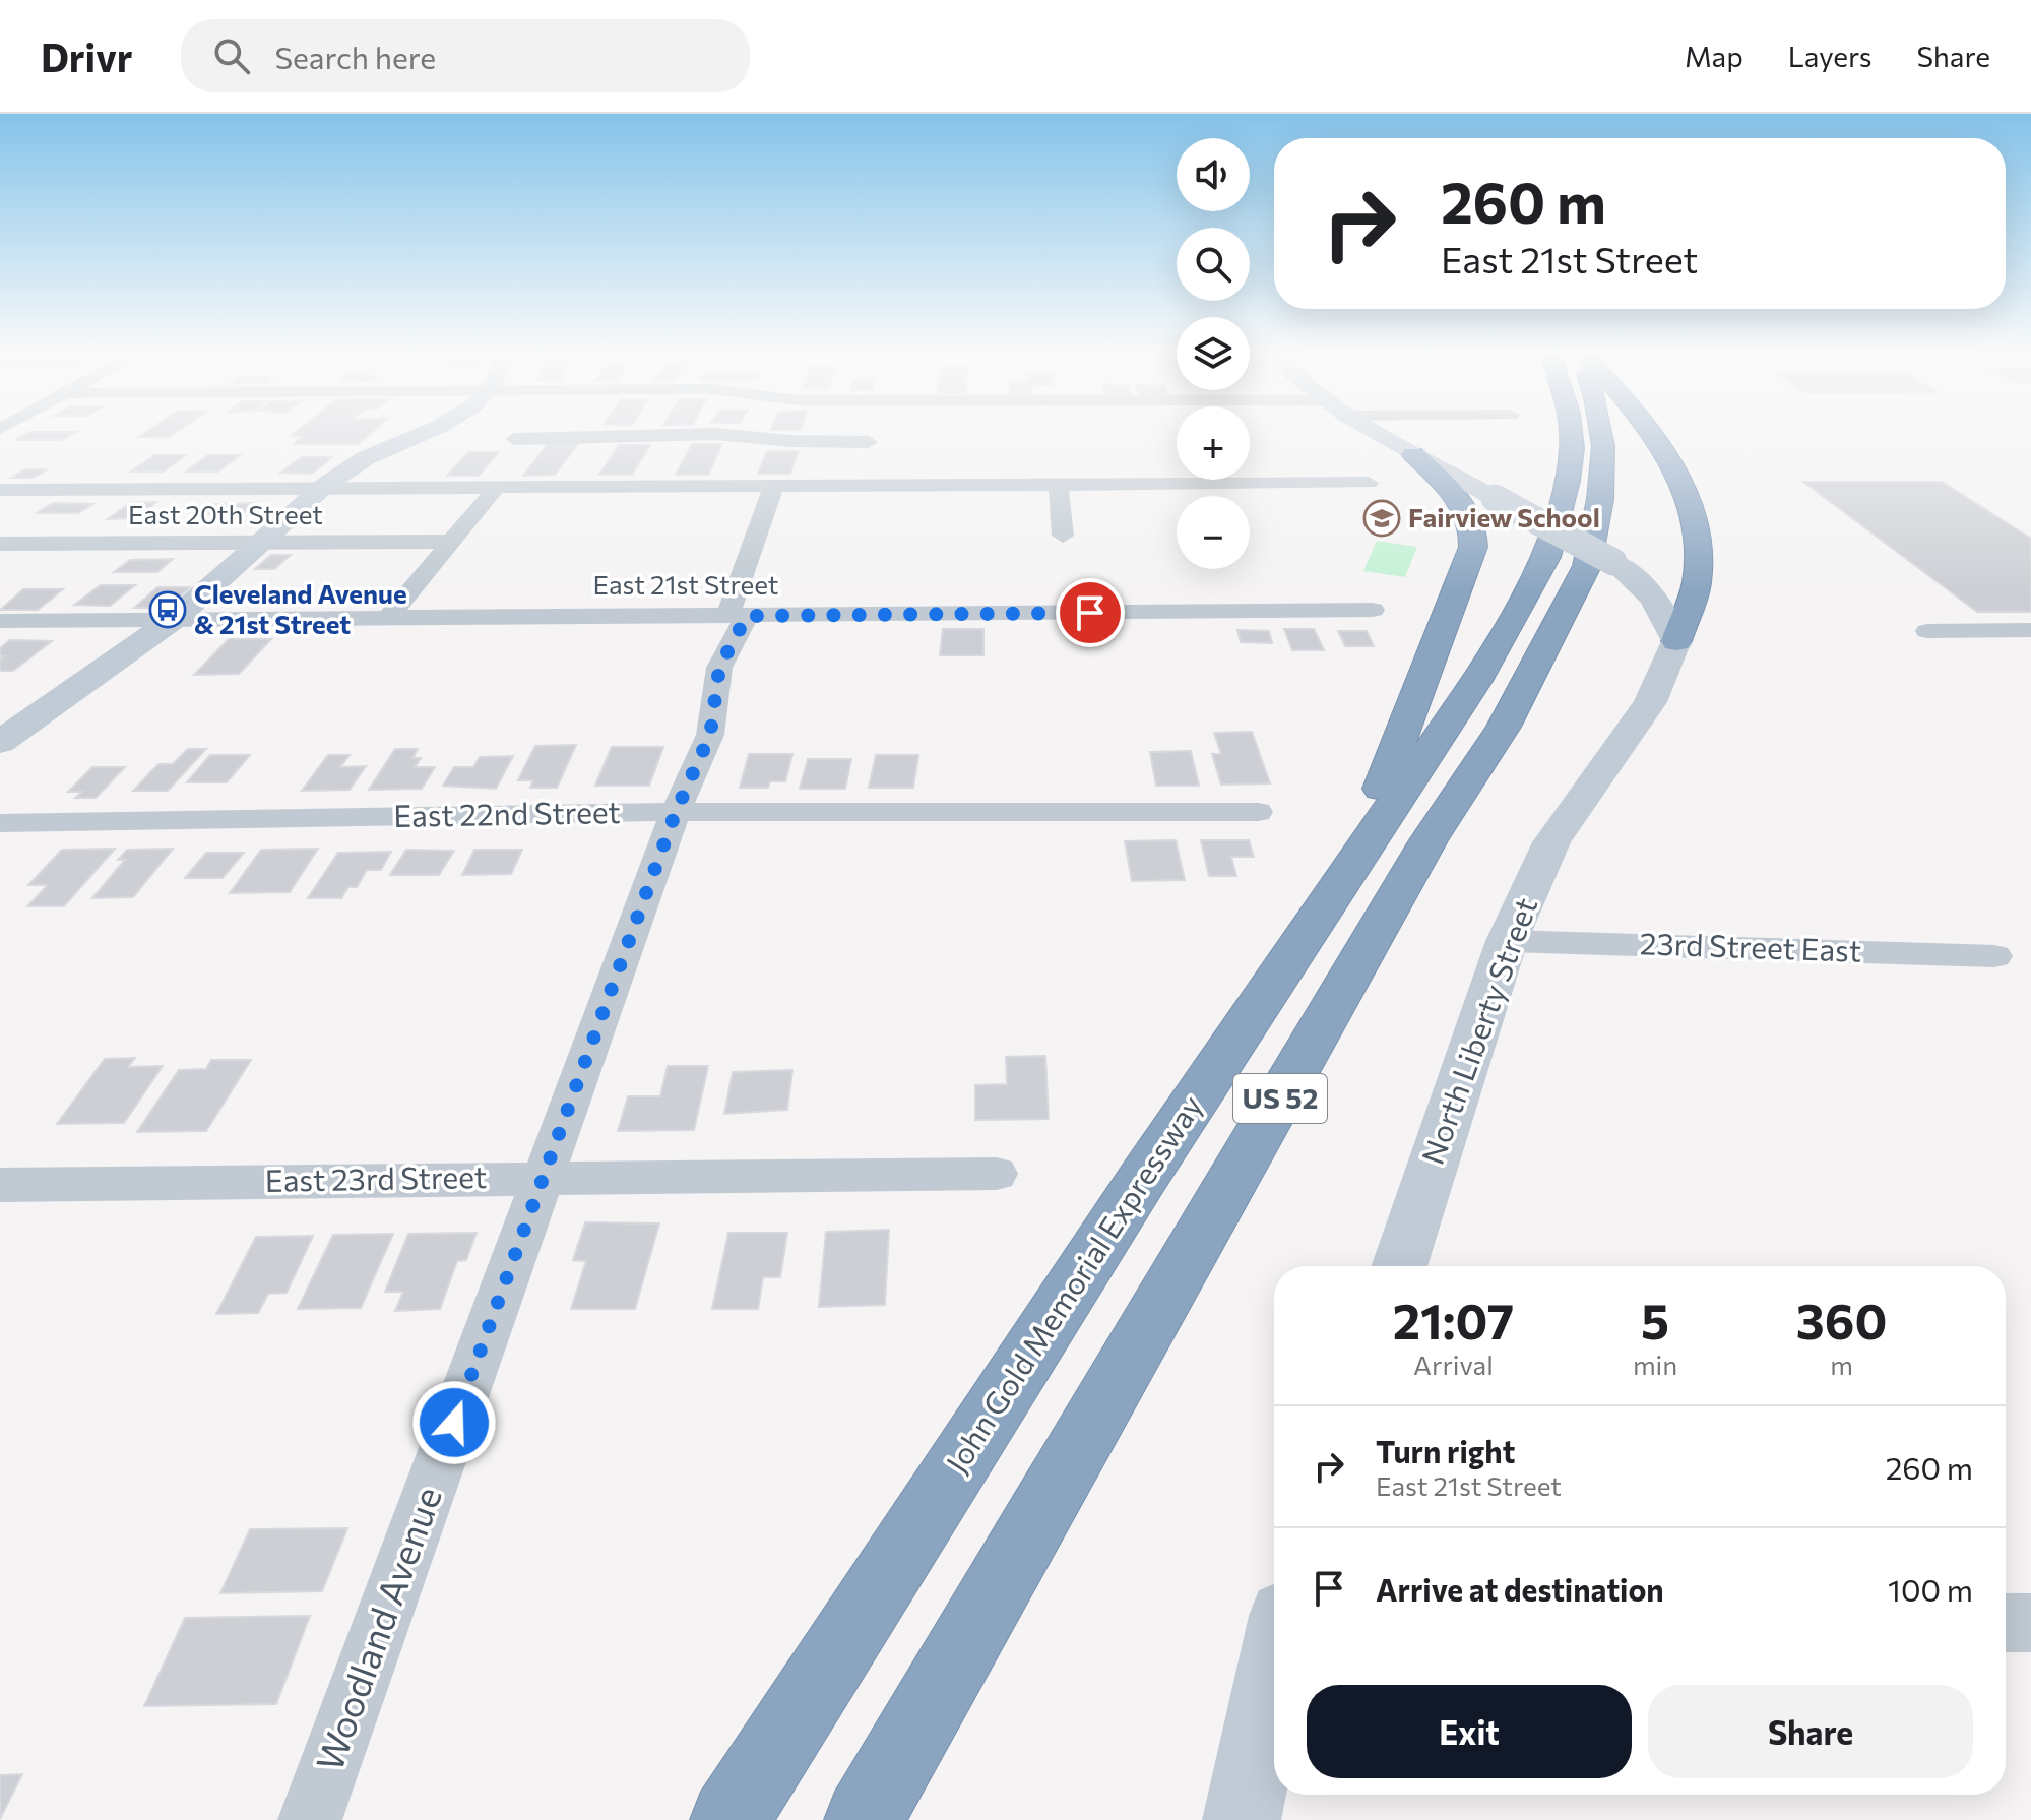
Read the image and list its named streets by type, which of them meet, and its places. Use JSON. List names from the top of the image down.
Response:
{
  "streets": {
    "highway": ["US 52", "John Gold Memorial Expressway"],
    "main road": ["North Liberty Street"],
    "street": [
      "East 20th Street",
      "East 21st Street",
      "East 22nd Street",
      "23rd Street East",
      "East 23rd Street",
      "Woodland Avenue"
    ]
  },
  "crossings": [
    ["East 21st Street", "Woodland Avenue"],
    ["East 22nd Street", "Woodland Avenue"],
    ["23rd Street East", "North Liberty Street"],
    ["East 23rd Street", "Woodland Avenue"]
  ],
  "places": {
    "school or university": ["Fairview School"],
    "bus stop": ["Cleveland Avenue & 21st Street"]
  },
  "page": {
    "header": "Drivr",
    "search": "Search here",
    "nav": ["Map", "Layers", "Share"],
    "map_buttons": ["+", "−"],
    "turn": ["260 m", "East 21st Street"],
    "eta": [
      "21:07",
      "Arrival",
      "5",
      "min",
      "360",
      "m"
    ],
    "list": [
      {
        "name": "Turn right",
        "note": "East 21st Street",
        "value": "260 m"
      },
      {
        "name": "Arrive at destination",
        "value": "100 m"
      }
    ],
    "buttons": ["Exit", "Share"]
  }
}
